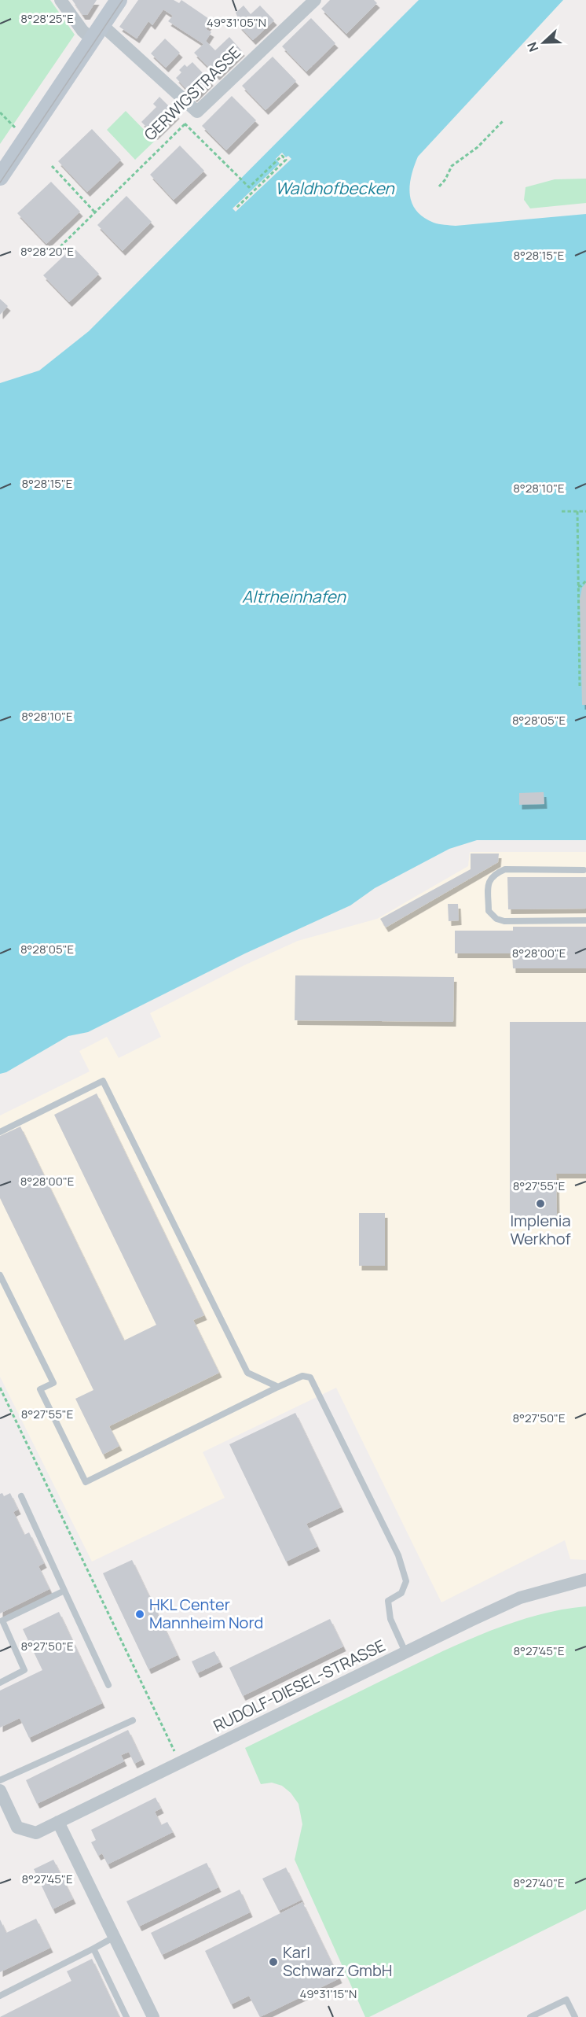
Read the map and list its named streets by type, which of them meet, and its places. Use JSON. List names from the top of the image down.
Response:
{
  "streets": {
    "street": ["GERWIGSTRASSE", "RUDOLF-DIESEL-STRASSE"]
  },
  "water": ["Waldhofbecken", "Altrheinhafen"],
  "places": ["Implenia Werkhof", "HKL Center Mannheim Nord", "Karl Schwarz GmbH"],
  "north": "left",
  "coordinates": [
    "8°28'25\"E",
    "49°31'05\"N",
    "8°28'20\"E",
    "8°28'15\"E",
    "8°28'10\"E",
    "8°28'05\"E",
    "8°28'00\"E",
    "8°27'55\"E",
    "8°27'50\"E",
    "8°27'45\"E",
    "8°27'40\"E",
    "49°31'15\"N"
  ]
}
